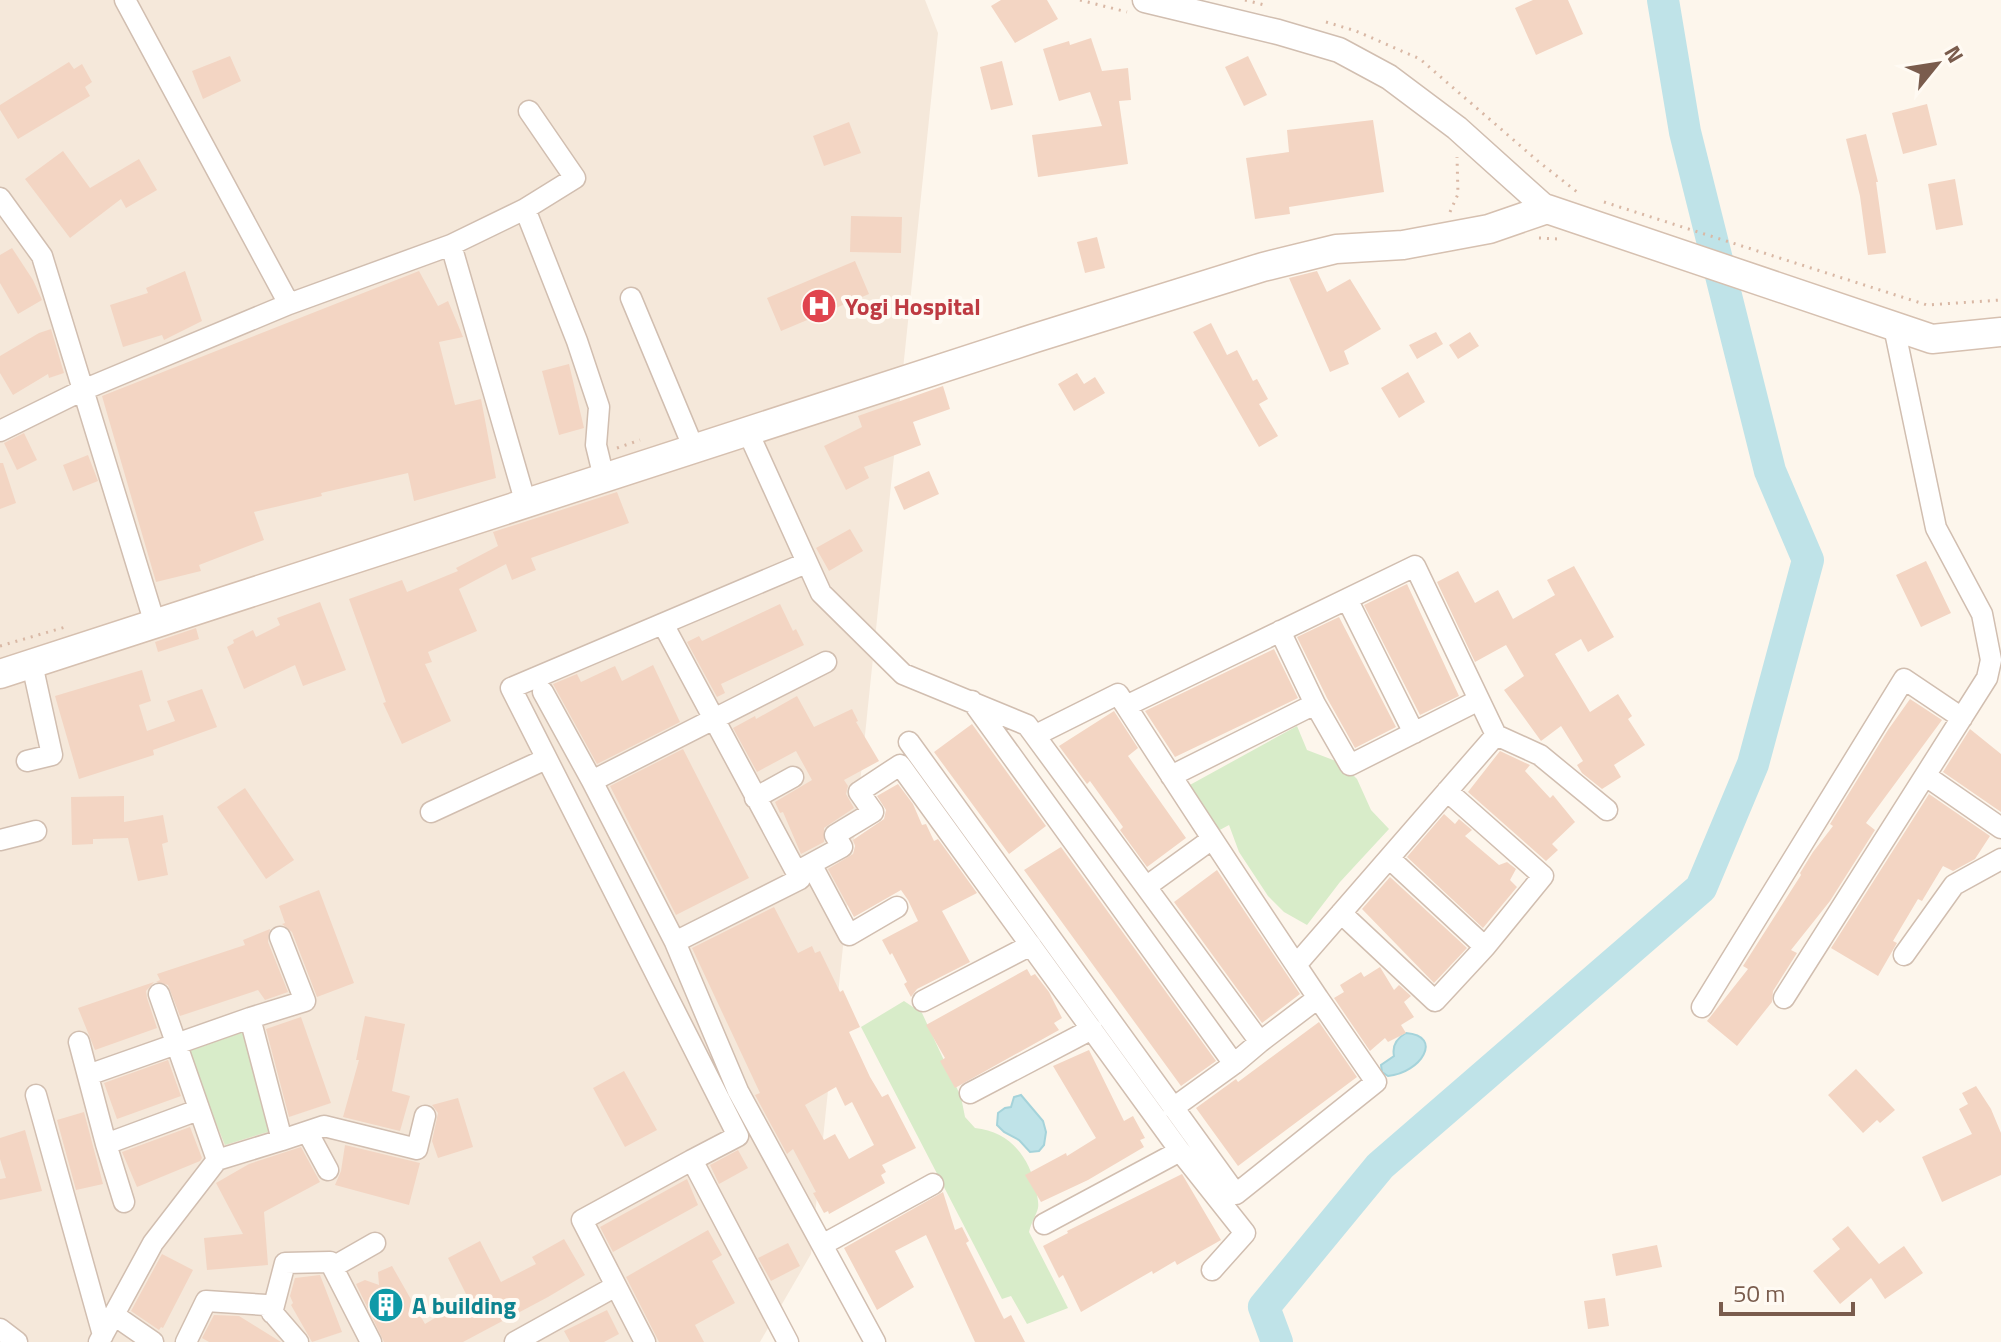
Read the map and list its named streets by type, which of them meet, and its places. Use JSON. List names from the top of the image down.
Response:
{
  "places": {
    "hospital": ["Yogi Hospital"],
    "building": ["A building"]
  },
  "scale_bar": "50 m",
  "north": "top right"
}
